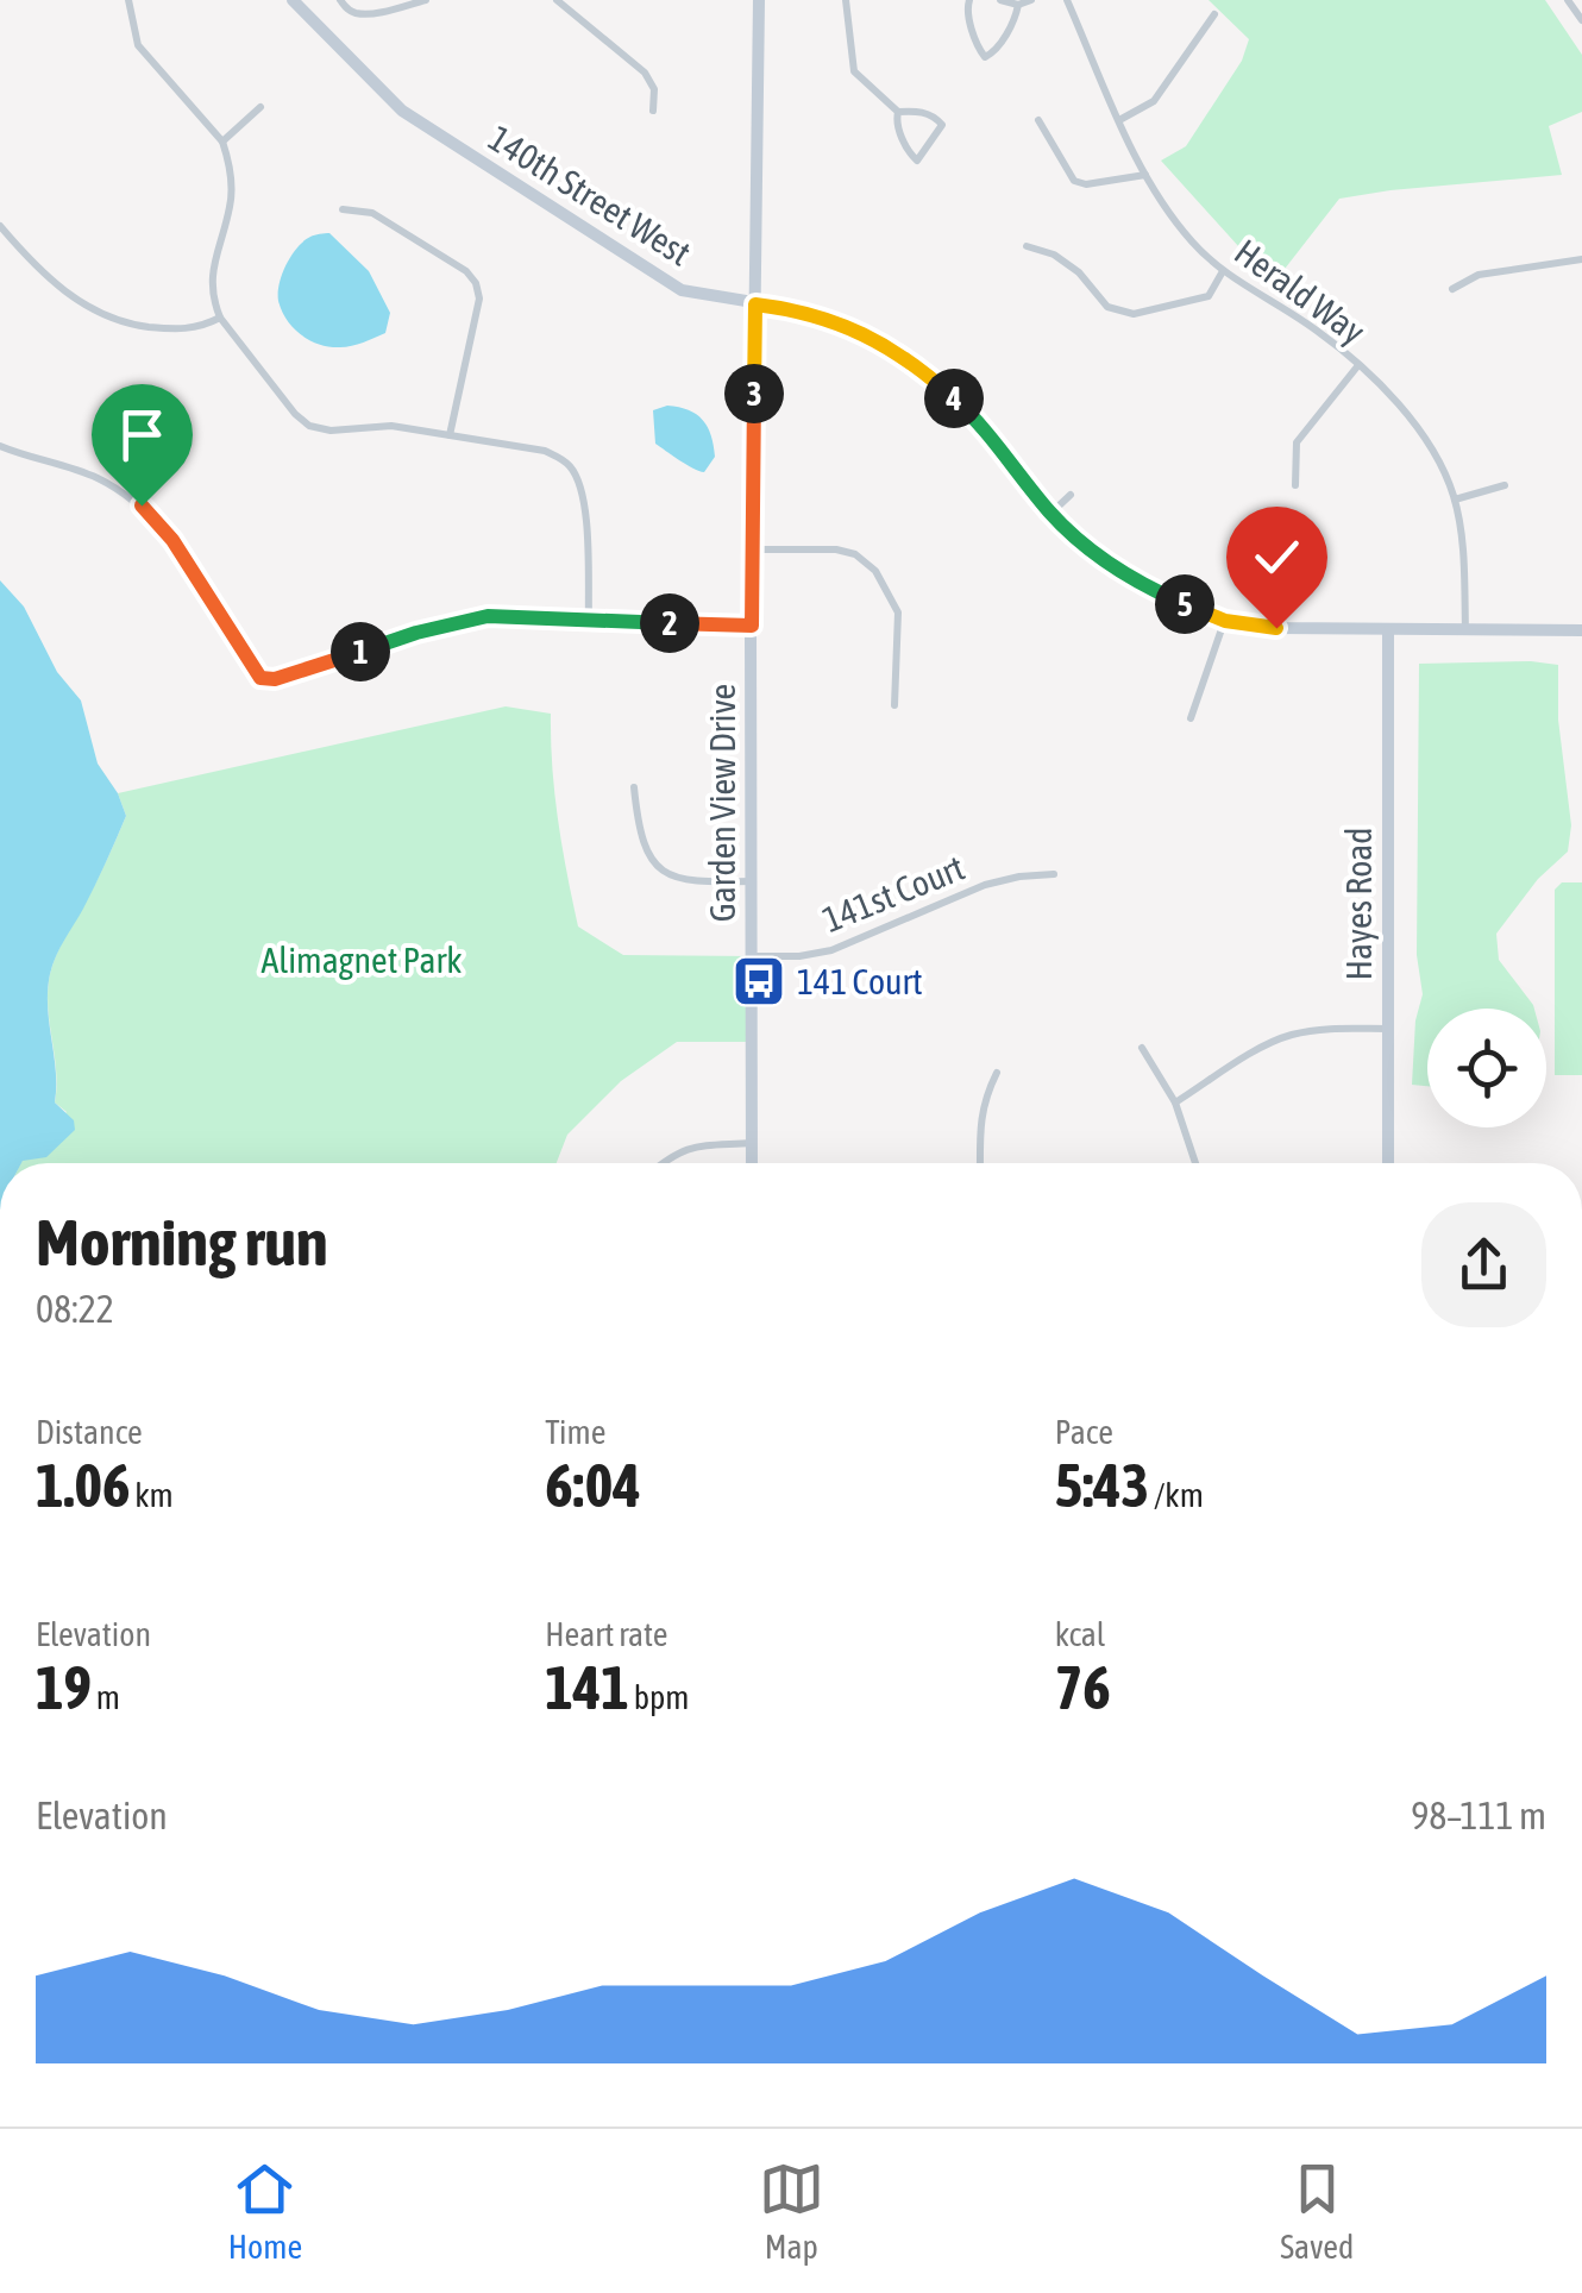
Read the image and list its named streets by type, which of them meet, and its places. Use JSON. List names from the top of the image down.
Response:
{
  "streets": {
    "street": [
      "140th Street West",
      "Herald Way",
      "Garden View Drive",
      "141st Court",
      "Hayes Road"
    ]
  },
  "crossings": [
    ["140th Street West", "Herald Way"],
    ["140th Street West", "Garden View Drive"],
    ["140th Street West", "Hayes Road"],
    ["Garden View Drive", "141st Court"]
  ],
  "parks": ["Alimagnet Park"],
  "places": {
    "bus stop": ["141 Court"]
  },
  "page": {
    "pins": [
      "3",
      "4",
      "5",
      "2",
      "1"
    ],
    "heading": ["Morning run", "08:22"],
    "stats": [
      ["Distance", "1.06 km"],
      ["Time", "6:04"],
      ["Pace", "5:43 /km"],
      ["Elevation", "19 m"],
      ["Heart rate", "141 bpm"],
      ["kcal", "76"]
    ],
    "chart": ["Elevation", "98–111 m"],
    "tabs": ["Home", "Map", "Saved"]
  }
}
